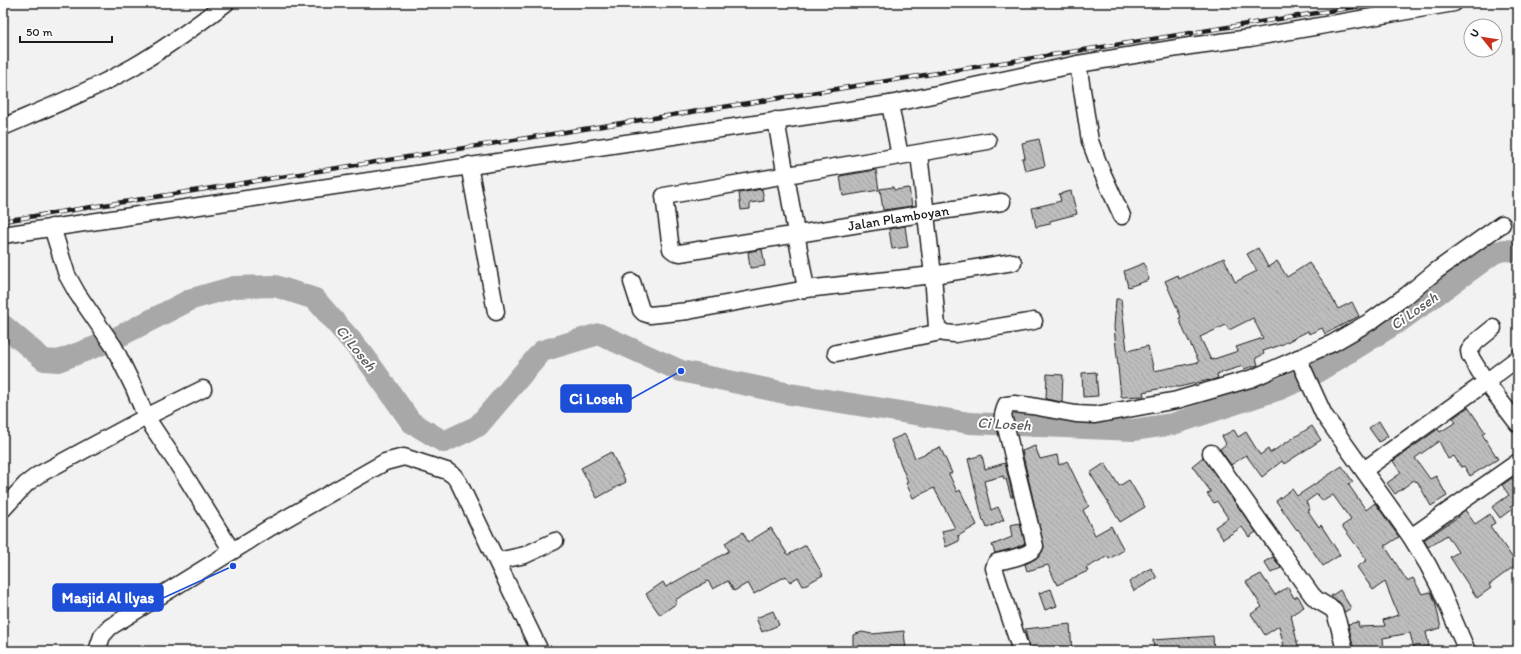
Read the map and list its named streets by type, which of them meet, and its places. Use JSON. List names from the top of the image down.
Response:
{
  "streets": {
    "street": ["Jalan Plamboyan"]
  },
  "water": ["Ci Loseh"],
  "places": ["Ci Loseh", "Masjid Al Ilyas"],
  "scale_bar": "50 m",
  "north": "top left"
}
